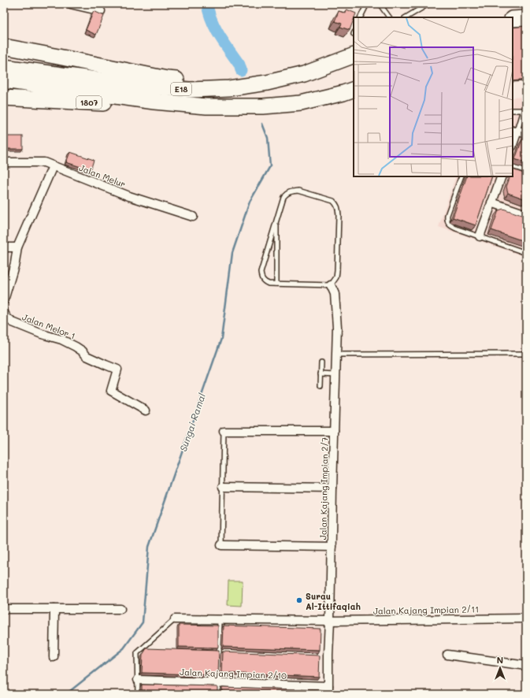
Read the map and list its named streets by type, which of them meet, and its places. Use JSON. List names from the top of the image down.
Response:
{
  "streets": {
    "highway": ["E18", "1807"],
    "street": [
      "Jalan Melur",
      "Jalan Melor 1",
      "Jalan Kajang Impian 2/7",
      "Jalan Kajang Impian 2/11",
      "Jalan Kajang Impian 2/10"
    ]
  },
  "crossings": [
    ["E18", "1807"],
    ["Jalan Kajang Impian 2/7", "Jalan Kajang Impian 2/11"],
    ["Jalan Kajang Impian 2/7", "Jalan Kajang Impian 2/10"]
  ],
  "water": ["Sungai Ramal"],
  "places": ["Surau Al-Ittifaqiah"],
  "north": "top"
}
